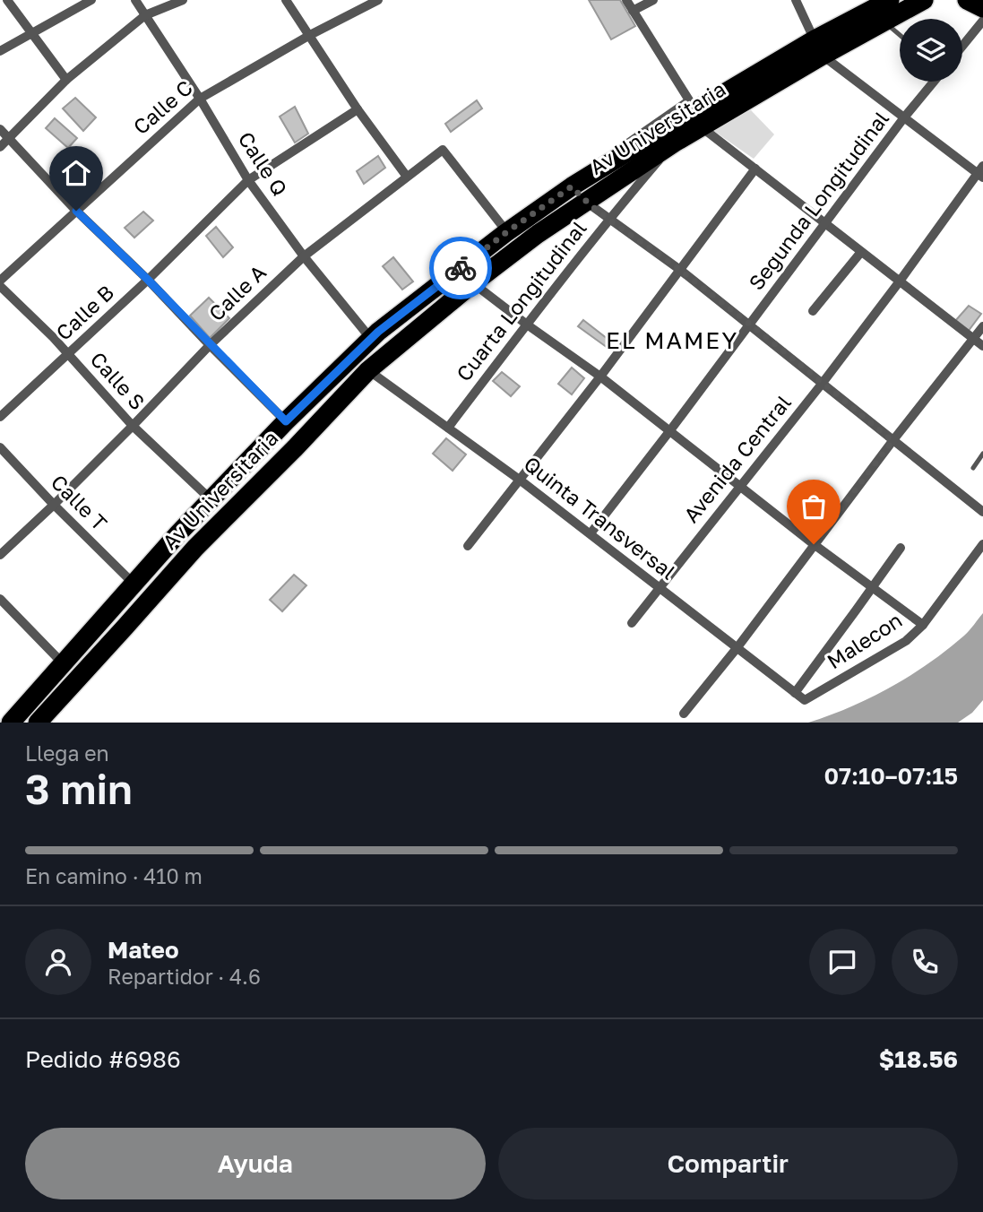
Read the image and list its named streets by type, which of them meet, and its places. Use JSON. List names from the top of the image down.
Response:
{
  "streets": {
    "highway": ["Av Universitaria"],
    "street": [
      "Calle C",
      "Calle Q",
      "Segunda Longitudinal",
      "Calle A",
      "Cuarta Longitudinal",
      "Calle B",
      "Calle S",
      "Avenida Central",
      "Calle T",
      "Quinta Transversal",
      "Malecon"
    ]
  },
  "crossings": [
    ["Calle C", "Calle Q"],
    ["Calle C", "Calle S"],
    ["Av Universitaria", "Calle Q"],
    ["Av Universitaria", "Calle A"],
    ["Av Universitaria", "Cuarta Longitudinal"],
    ["Av Universitaria", "Calle S"],
    ["Av Universitaria", "Calle T"],
    ["Av Universitaria", "Quinta Transversal"],
    ["Calle Q", "Calle A"],
    ["Calle Q", "Calle B"],
    ["Segunda Longitudinal", "Quinta Transversal"],
    ["Calle A", "Calle S"],
    ["Calle A", "Calle T"],
    ["Cuarta Longitudinal", "Quinta Transversal"],
    ["Calle B", "Calle S"],
    ["Avenida Central", "Quinta Transversal"],
    ["Quinta Transversal", "Malecon"]
  ],
  "districts": ["EL MAMEY"],
  "page": {
    "heading": ["3 min", "Llega en", "07:10–07:15"],
    "panel": [
      "Mateo",
      "Repartidor · 4.6",
      "Pedido #6986",
      "$18.56"
    ],
    "bar": "En camino · 410 m",
    "buttons": ["Ayuda", "Compartir"]
  }
}
